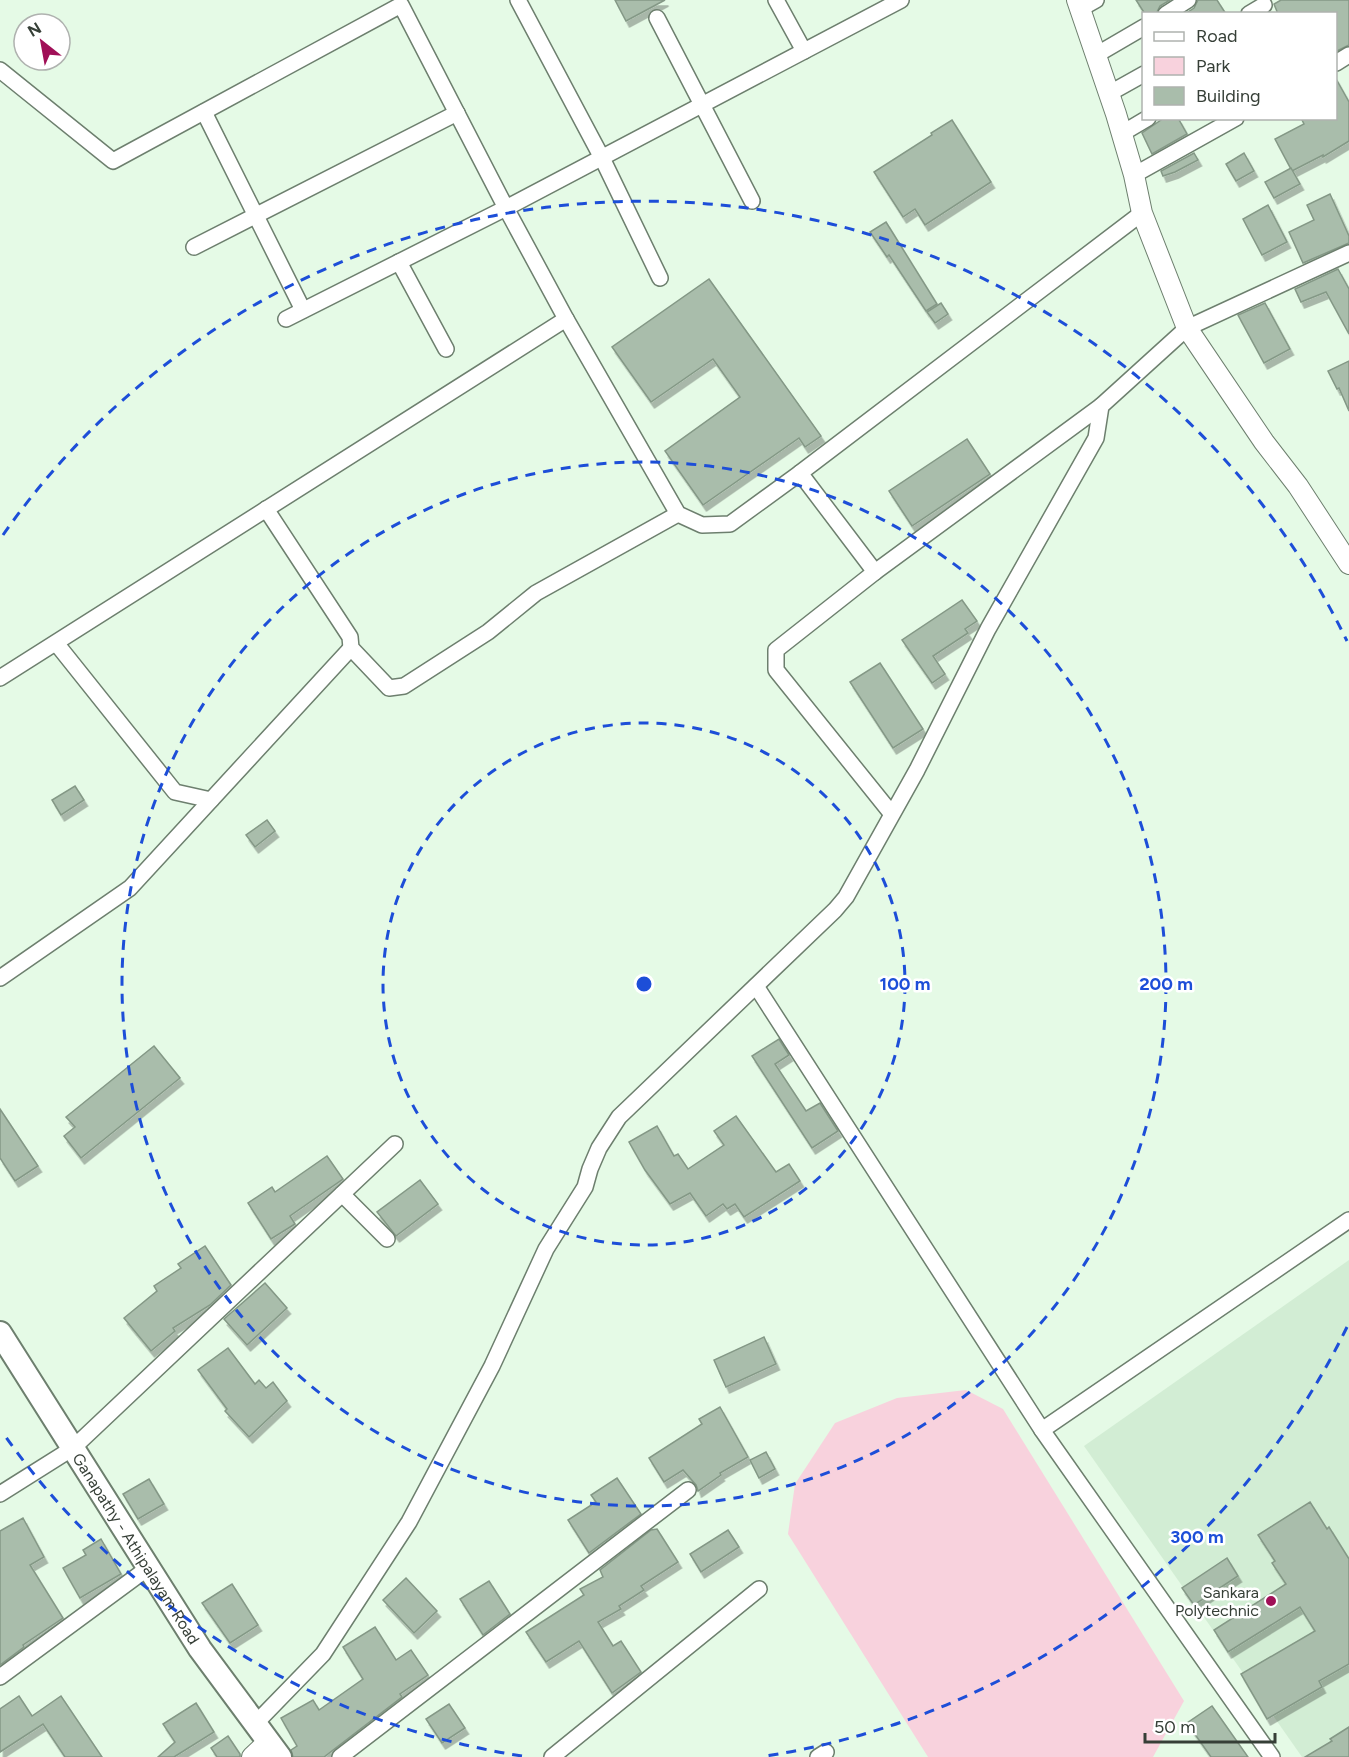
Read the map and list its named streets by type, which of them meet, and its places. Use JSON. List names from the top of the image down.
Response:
{
  "streets": {
    "main road": ["Ganapathy - Athipalayam Road"]
  },
  "places": ["Sankara Polytechnic"],
  "legend": ["Road", "Park", "Building"],
  "scale_bar": "50 m",
  "north": "top left",
  "rings": ["100 m", "200 m", "300 m"]
}
